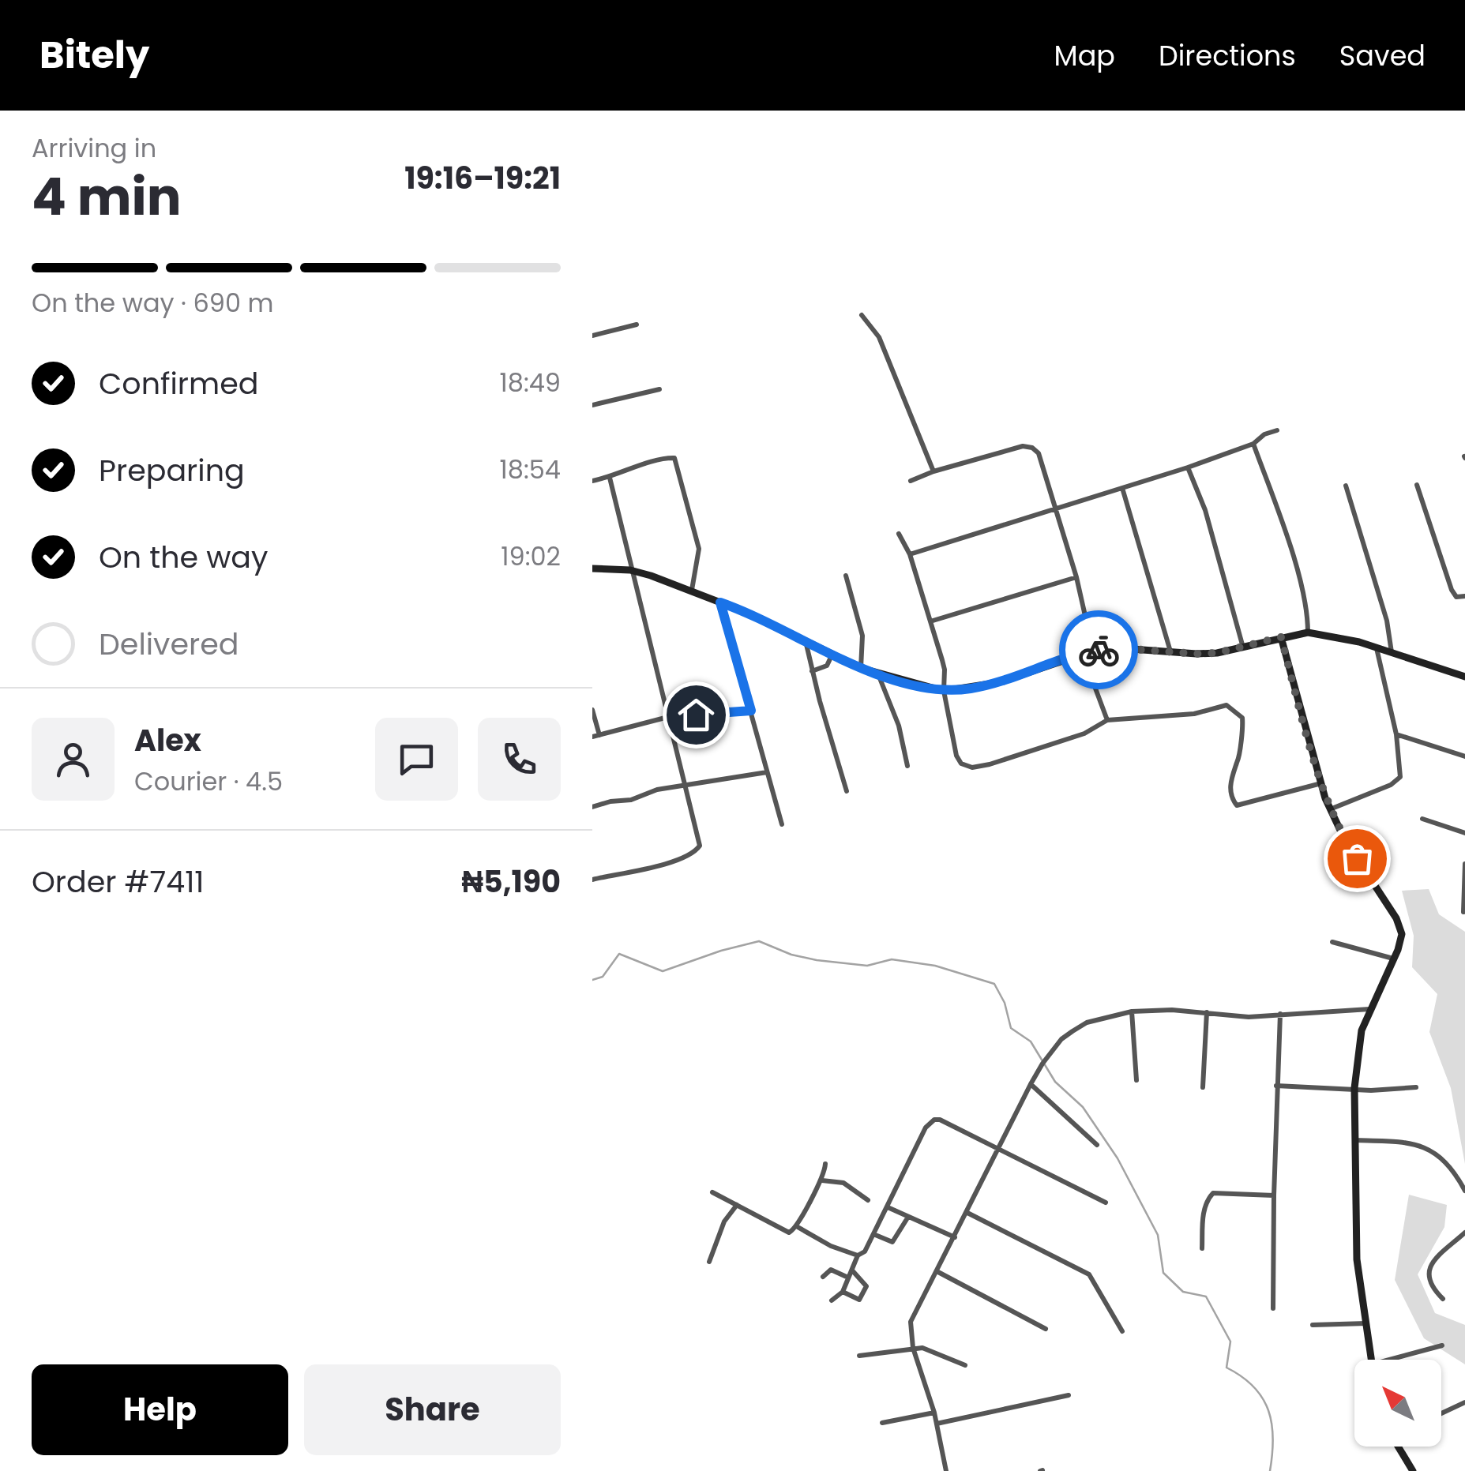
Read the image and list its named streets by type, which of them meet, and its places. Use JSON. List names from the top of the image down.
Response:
{
  "north": "top left",
  "page": {
    "header": "Bitely",
    "nav": ["Map", "Directions", "Saved"],
    "heading": ["4 min", "Arriving in", "19:16–19:21"],
    "panel": [
      "Alex",
      "Courier · 4.5",
      "Order #7411",
      "₦5,190"
    ],
    "bar": "On the way · 690 m",
    "list": [
      ["Confirmed", "18:49"],
      ["Preparing", "18:54"],
      ["On the way", "19:02"],
      "Delivered"
    ],
    "buttons": ["Help", "Share"]
  }
}
